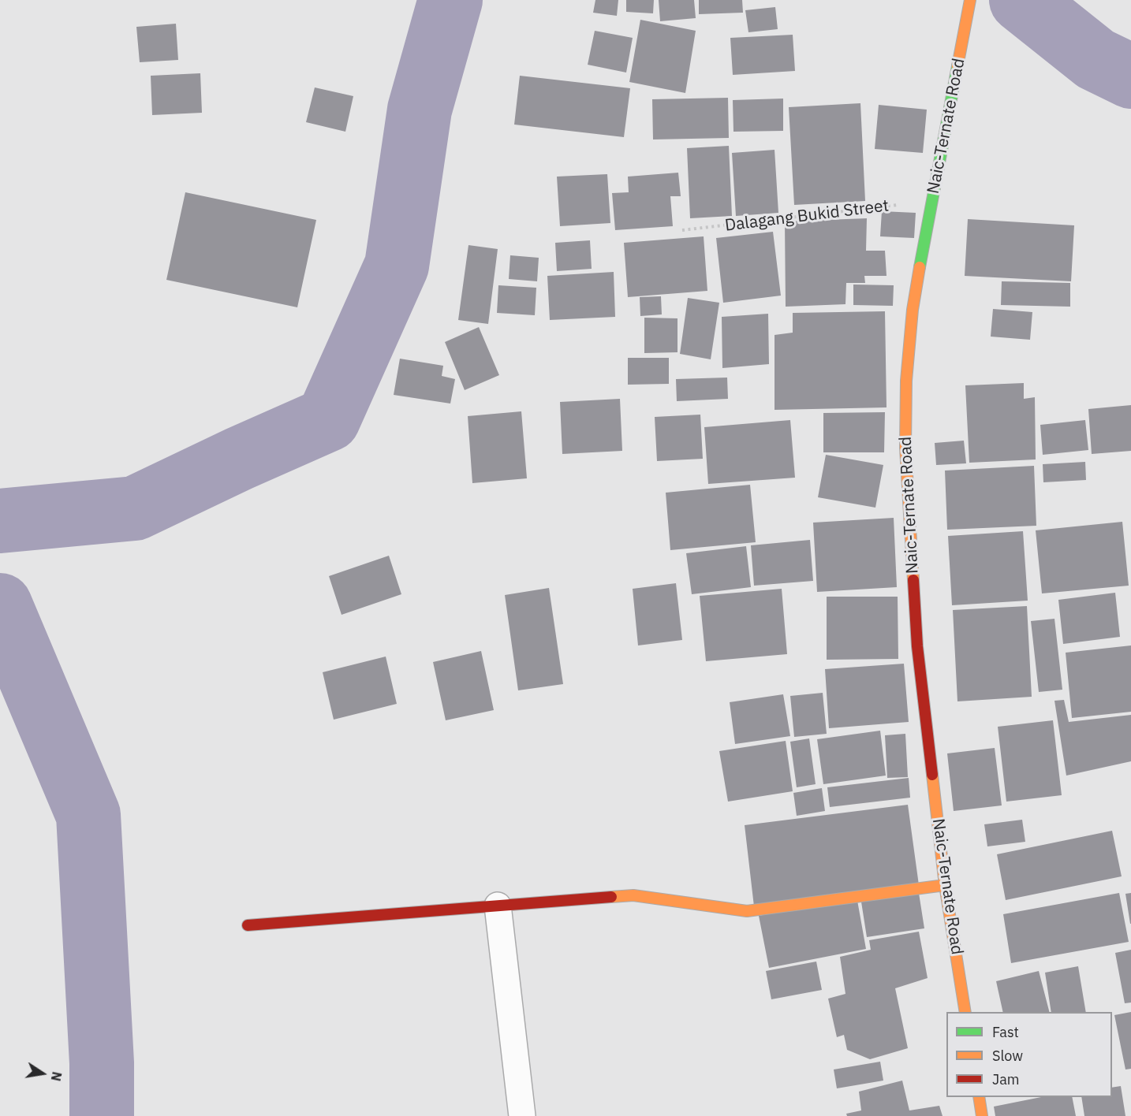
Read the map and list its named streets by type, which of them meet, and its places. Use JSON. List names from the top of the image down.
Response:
{
  "streets": {
    "main road": ["Naic-Ternate Road"],
    "path": ["Dalagang Bukid Street"]
  },
  "crossings": [
    ["Naic-Ternate Road", "Dalagang Bukid Street"]
  ],
  "legend": ["Fast", "Slow", "Jam"],
  "north": "right"
}
